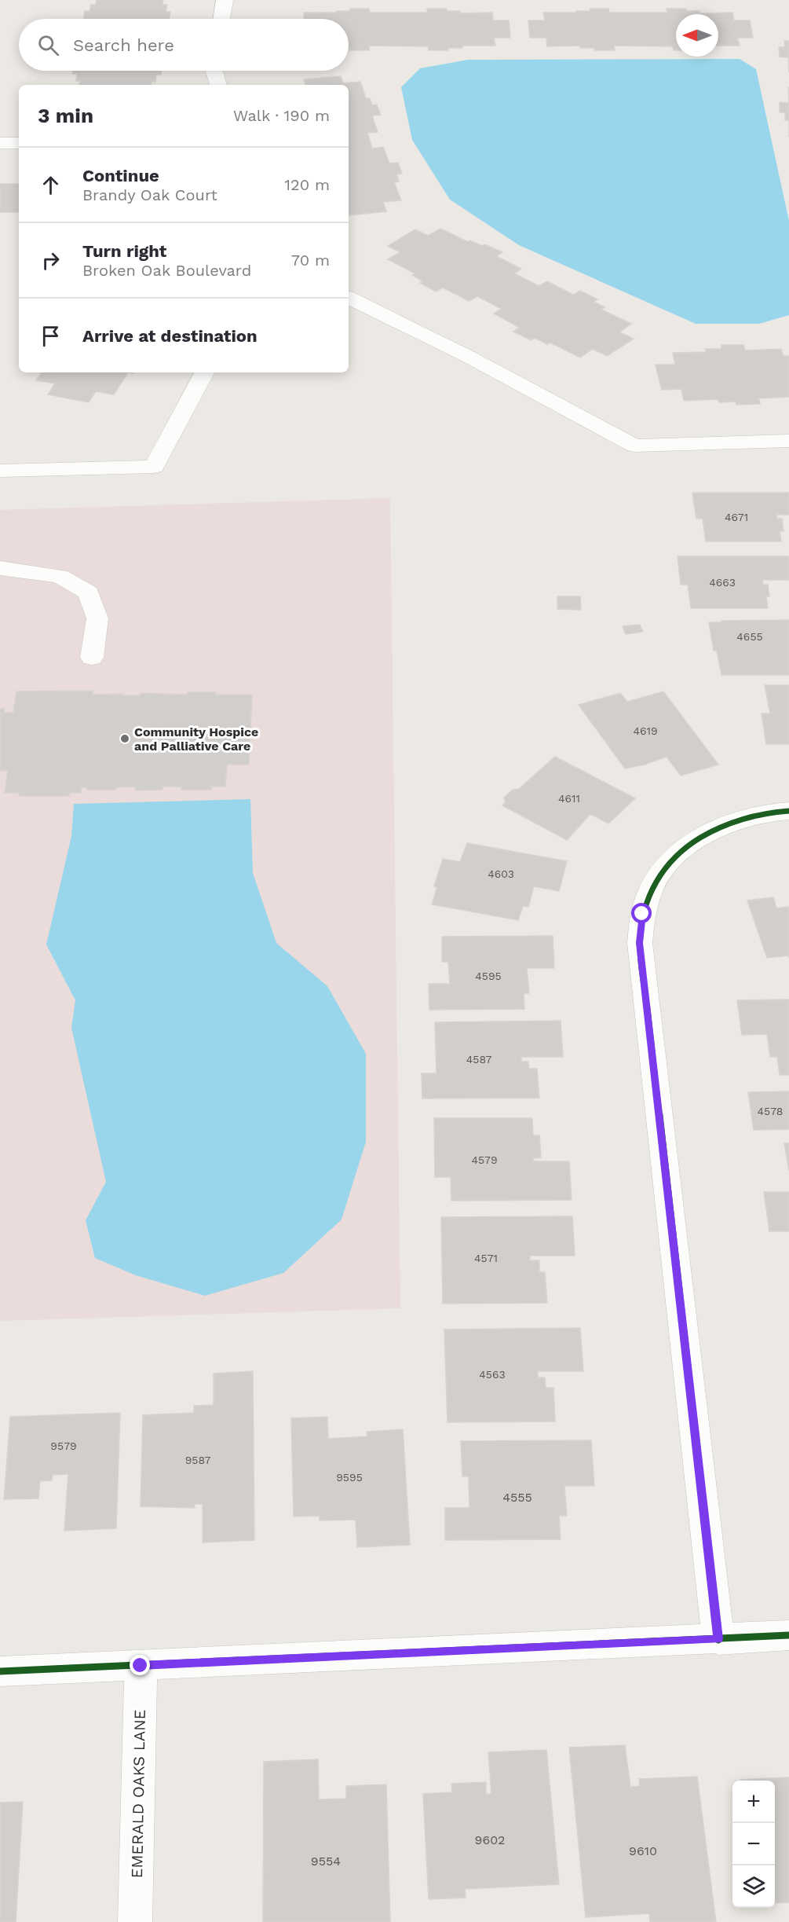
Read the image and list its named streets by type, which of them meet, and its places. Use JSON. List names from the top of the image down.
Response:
{
  "streets": {
    "street": ["EMERALD OAKS LANE"]
  },
  "places": ["Community Hospice and Palliative Care"],
  "house_numbers": [
    "4671",
    "4663",
    "4655",
    "4619",
    "4611",
    "4603",
    "4595",
    "4587",
    "4578",
    "4579",
    "4571",
    "4563",
    "9579",
    "9587",
    "9595",
    "4555",
    "9602",
    "9610",
    "9554"
  ],
  "north": "left",
  "page": {
    "search": "Search here",
    "heading": ["3 min", "Walk · 190 m"],
    "list": [
      ["Continue", "Brandy Oak Court", "120 m"],
      ["Turn right", "Broken Oak Boulevard", "70 m"],
      "Arrive at destination"
    ],
    "map_buttons": ["+", "−"]
  }
}
